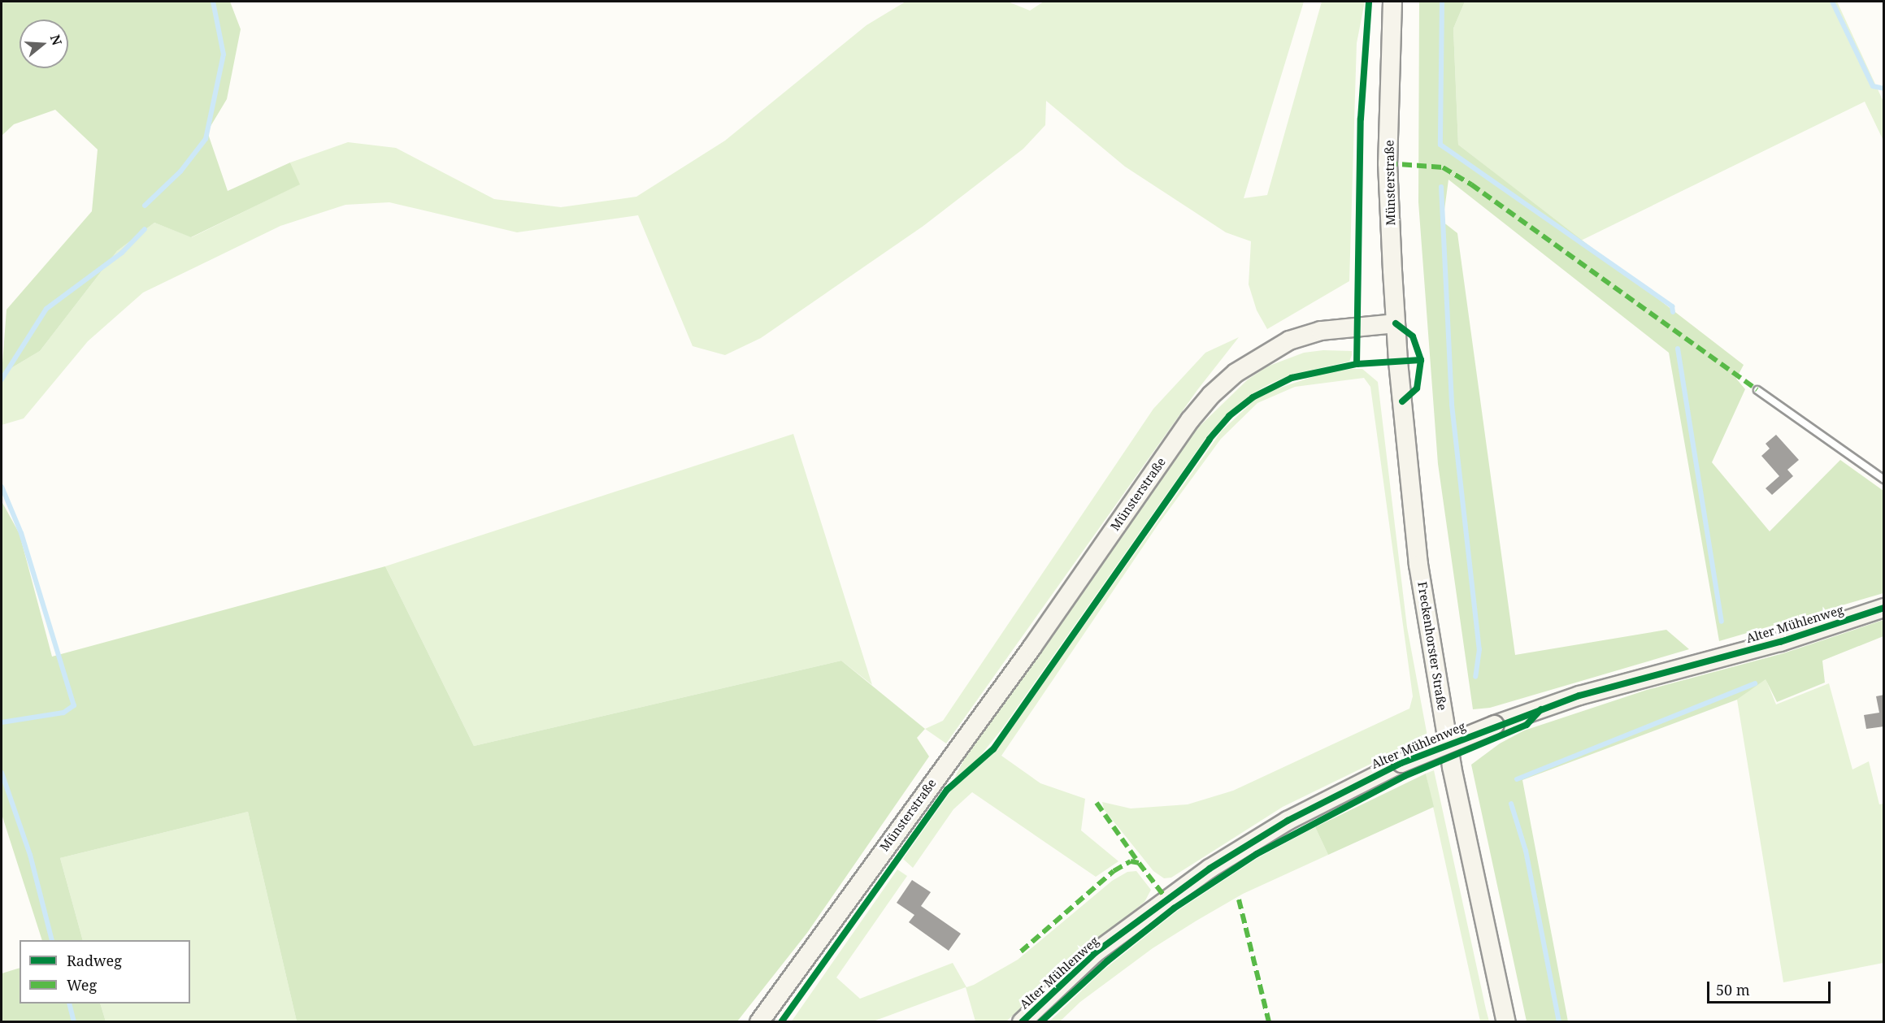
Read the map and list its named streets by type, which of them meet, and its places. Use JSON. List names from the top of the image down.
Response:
{
  "streets": {
    "main road": ["Münsterstraße", "Alter Mühlenweg", "Freckenhorster Straße"]
  },
  "crossings": [
    ["Münsterstraße", "Freckenhorster Straße"]
  ],
  "legend": ["Radweg", "Weg"],
  "scale_bar": "50 m",
  "north": "right"
}
